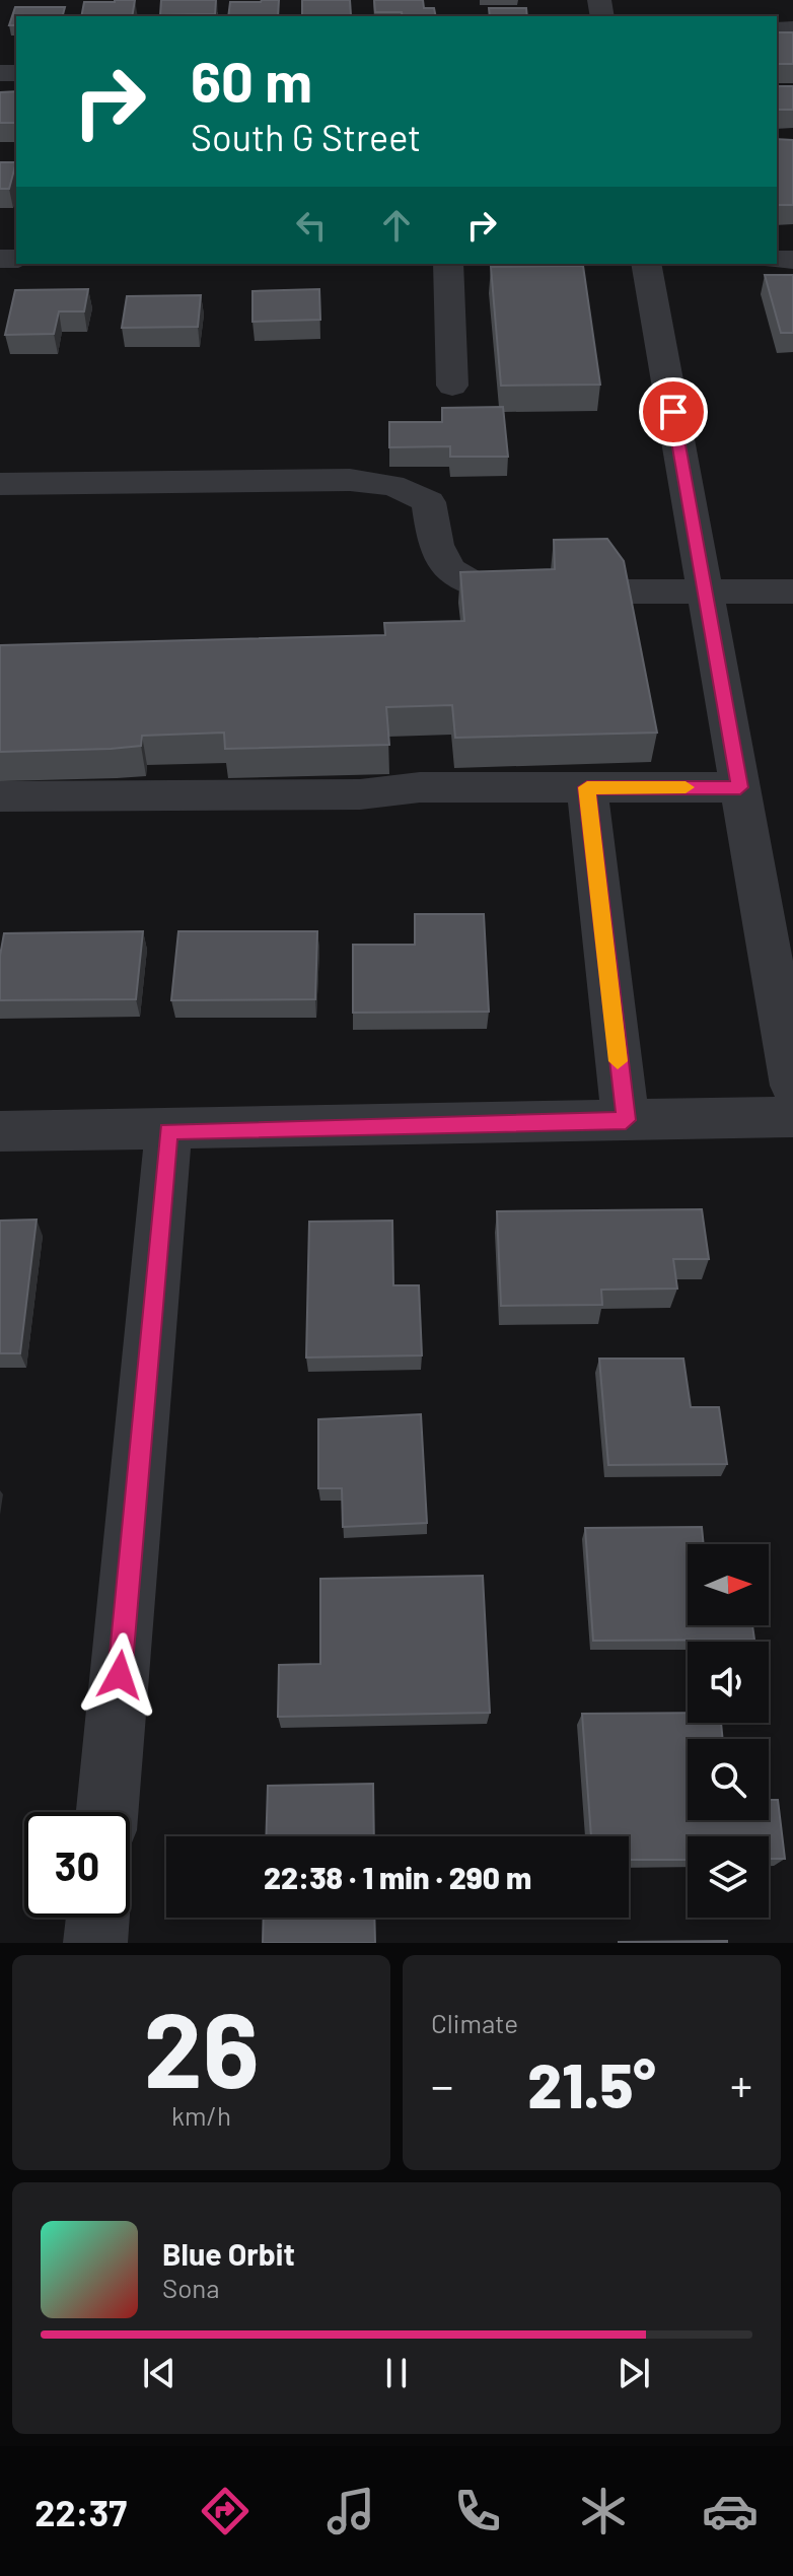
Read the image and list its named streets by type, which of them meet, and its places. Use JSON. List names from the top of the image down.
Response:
{
  "north": "right",
  "page": {
    "turn": ["60 m", "South G Street"],
    "limit": "30",
    "trip": "22:38 · 1 min · 290 m",
    "tile": [
      ["26", "km/h"],
      "Climate"
    ],
    "heat": ["−", "21.5°", "+"],
    "song": ["Blue Orbit", "Sona"],
    "tabs": "22:37"
  }
}
